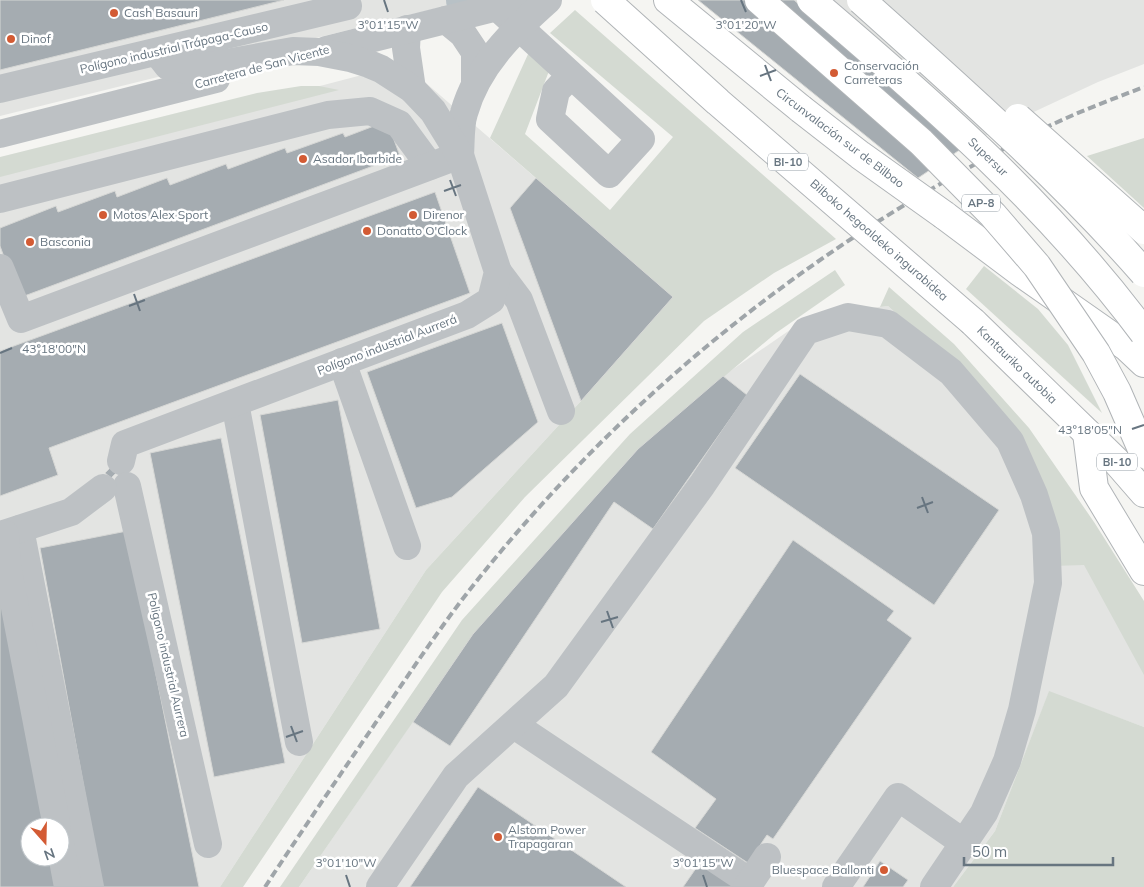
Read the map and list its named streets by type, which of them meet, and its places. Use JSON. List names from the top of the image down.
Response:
{
  "streets": {
    "highway": [
      "Circunvalación sur de Bilbao",
      "Supersur",
      "BI-10",
      "AP-8",
      "Bilboko hegoaldeko ingurabidea",
      "Kantauriko autobia"
    ],
    "street": [
      "Polígono industrial Trápaga-Causo",
      "Carretera de San Vicente",
      "Polígono industrial Aurrerá",
      "Poligono industrial Aurrera"
    ]
  },
  "crossings": [
    ["Circunvalación sur de Bilbao", "Supersur"],
    ["Bilboko hegoaldeko ingurabidea", "Kantauriko autobia"],
    ["Polígono industrial Aurrerá", "Poligono industrial Aurrera"]
  ],
  "places": [
    "Cash Basauri",
    "Dinof",
    "Conservación Carreteras",
    "Asador Ibarbide",
    "Motos Alex Sport",
    "Direnor",
    "Donatto O'Clock",
    "Basconia",
    "Alstom Power Trapagaran",
    "Bluespace Ballonti"
  ],
  "scale_bar": "50 m",
  "north": "bottom",
  "coordinates": [
    "3°01'15\"W",
    "3°01'20\"W",
    "43°18'00\"N",
    "43°18'05\"N",
    "3°01'10\"W"
  ]
}
